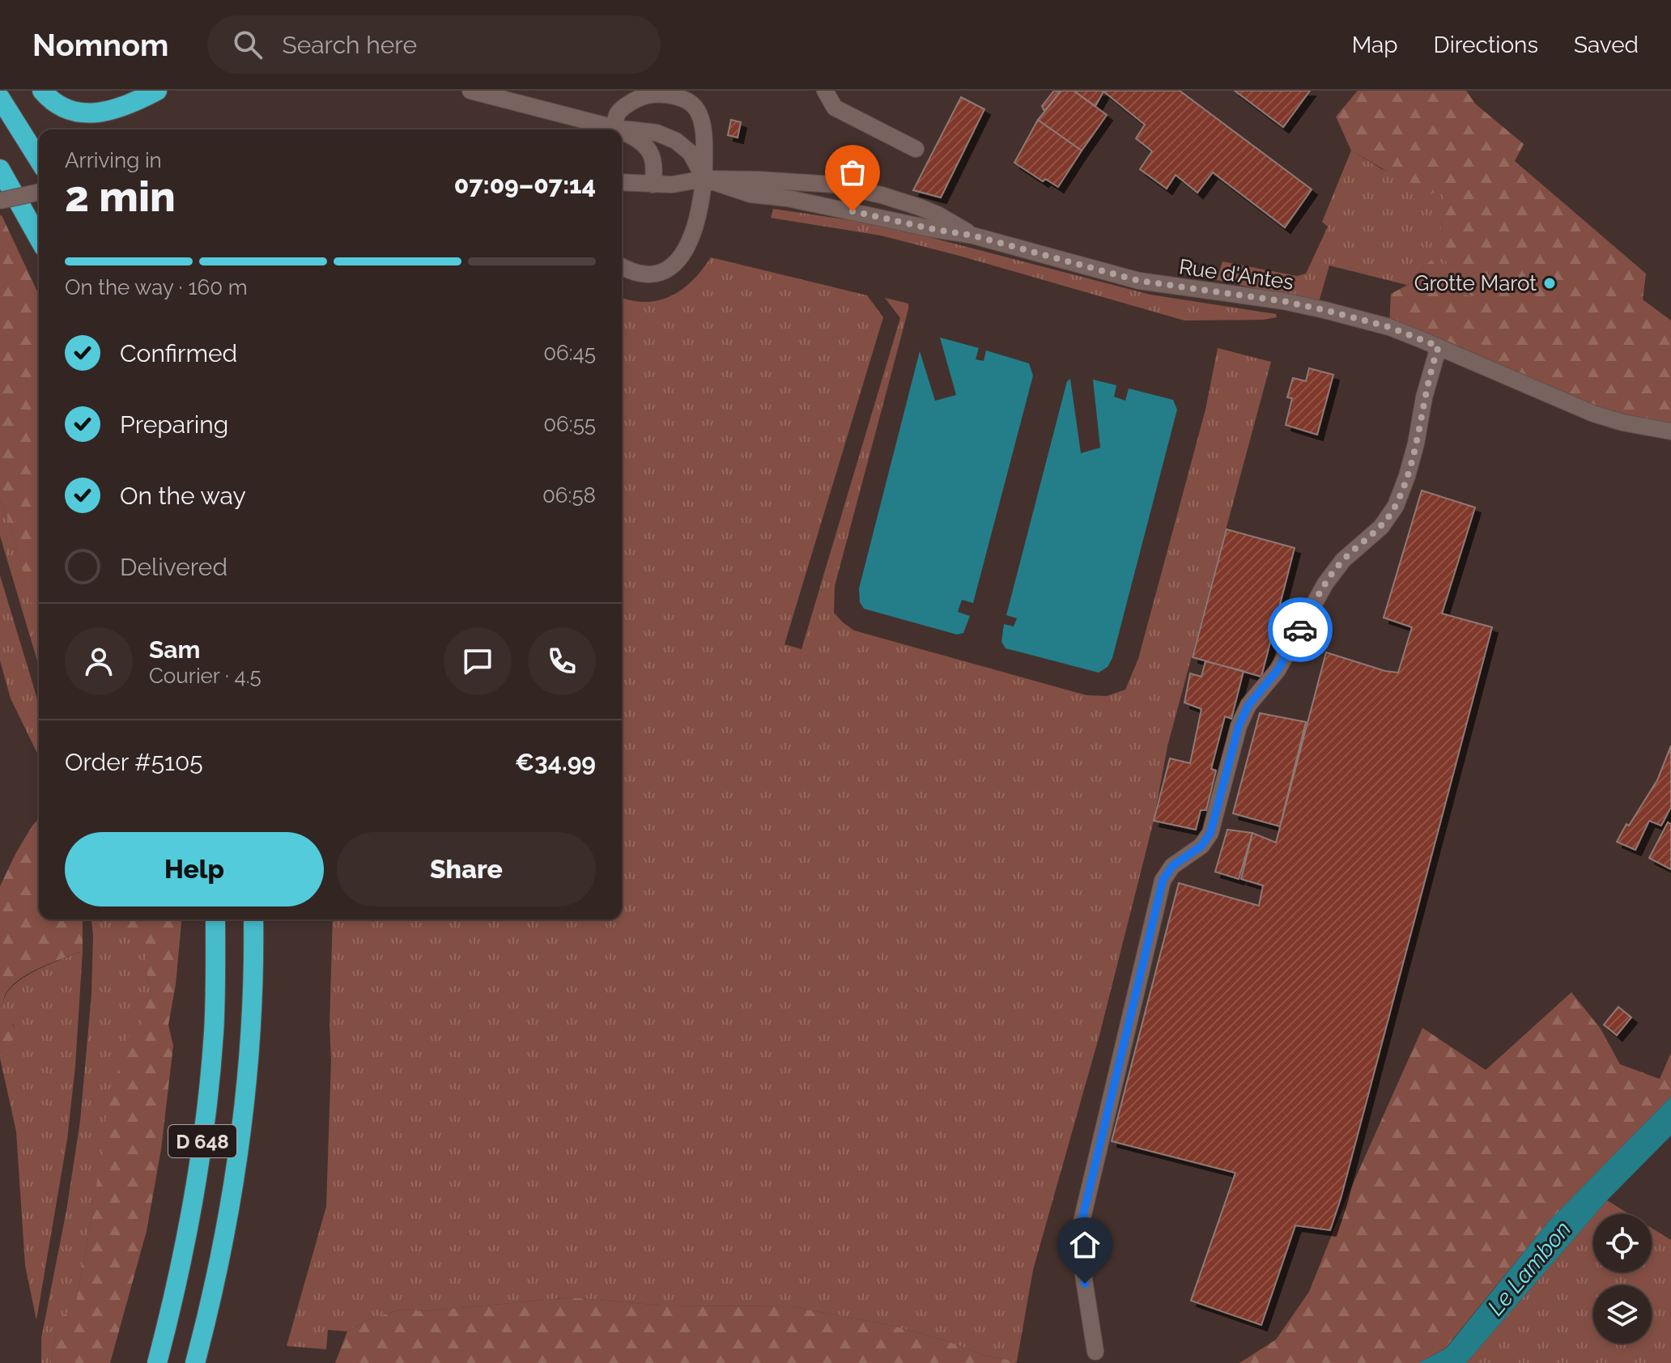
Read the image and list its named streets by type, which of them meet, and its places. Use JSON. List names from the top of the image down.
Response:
{
  "streets": {
    "highway": ["D 648"],
    "street": ["Rue d'Antes"]
  },
  "water": ["Le Lambon"],
  "places": ["Grotte Marot"],
  "page": {
    "header": "Nomnom",
    "search": "Search here",
    "nav": ["Map", "Directions", "Saved"],
    "heading": ["2 min", "Arriving in", "07:09–07:14"],
    "panel": [
      "Sam",
      "Courier · 4.5",
      "Order #5105",
      "€34.99"
    ],
    "bar": "On the way · 160 m",
    "list": [
      ["Confirmed", "06:45"],
      ["Preparing", "06:55"],
      ["On the way", "06:58"],
      "Delivered"
    ],
    "buttons": ["Help", "Share"]
  }
}
